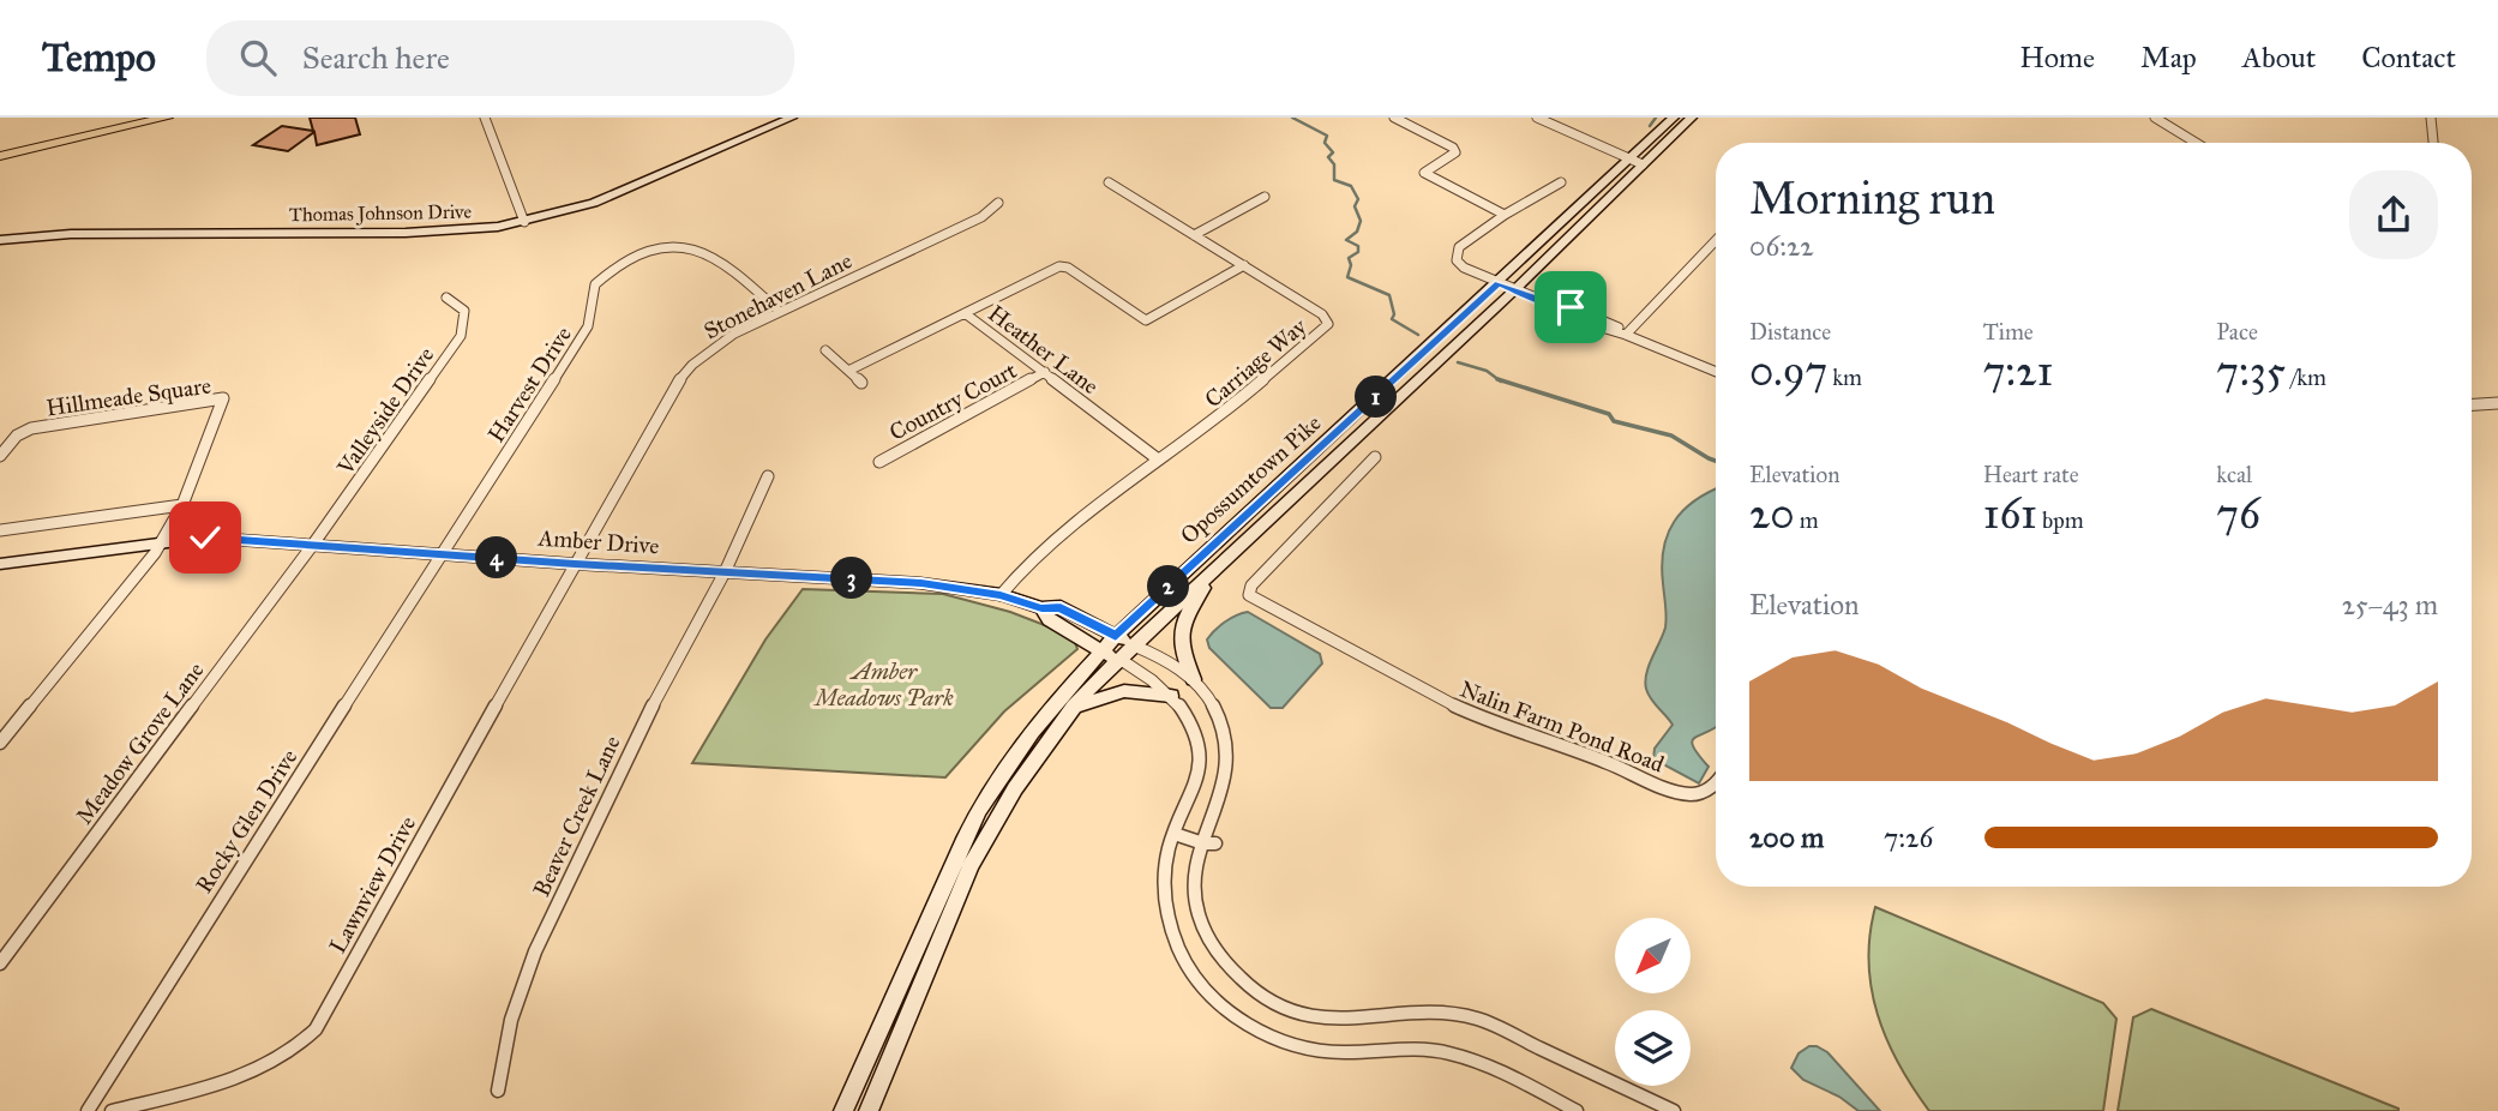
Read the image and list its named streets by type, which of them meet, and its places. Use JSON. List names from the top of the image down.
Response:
{
  "streets": {
    "main road": ["Thomas Johnson Drive", "Opossumtown Pike", "Amber Drive"],
    "street": [
      "Stonehaven Lane",
      "Heather Lane",
      "Carriage Way",
      "Harvest Drive",
      "Hillmeade Square",
      "Country Court",
      "Valleyside Drive",
      "Nalin Farm Pond Road",
      "Meadow Grove Lane",
      "Beaver Creek Lane",
      "Rocky Glen Drive",
      "Lawnview Drive"
    ]
  },
  "crossings": [
    ["Stonehaven Lane", "Harvest Drive"],
    ["Stonehaven Lane", "Amber Drive"],
    ["Stonehaven Lane", "Lawnview Drive"],
    ["Heather Lane", "Carriage Way"],
    ["Heather Lane", "Country Court"],
    ["Carriage Way", "Amber Drive"],
    ["Harvest Drive", "Amber Drive"],
    ["Harvest Drive", "Rocky Glen Drive"],
    ["Hillmeade Square", "Amber Drive"],
    ["Valleyside Drive", "Amber Drive"],
    ["Valleyside Drive", "Meadow Grove Lane"],
    ["Opossumtown Pike", "Amber Drive"],
    ["Amber Drive", "Meadow Grove Lane"],
    ["Amber Drive", "Beaver Creek Lane"],
    ["Amber Drive", "Rocky Glen Drive"],
    ["Amber Drive", "Lawnview Drive"]
  ],
  "parks": ["Amber Meadows Park"],
  "north": "bottom left",
  "page": {
    "header": "Tempo",
    "search": "Search here",
    "nav": [
      "Home",
      "Map",
      "About",
      "Contact"
    ],
    "heading": ["Morning run", "06:22"],
    "stats": [
      ["Distance", "0.97 km"],
      ["Time", "7:21"],
      ["Pace", "7:35 /km"],
      ["Elevation", "20 m"],
      ["Heart rate", "161 bpm"],
      ["kcal", "76"]
    ],
    "pins": [
      "1",
      "4",
      "3",
      "2"
    ],
    "chart": ["Elevation", "25–43 m"],
    "list": [
      {
        "name": "200 m",
        "note": "7:26"
      }
    ]
  }
}
